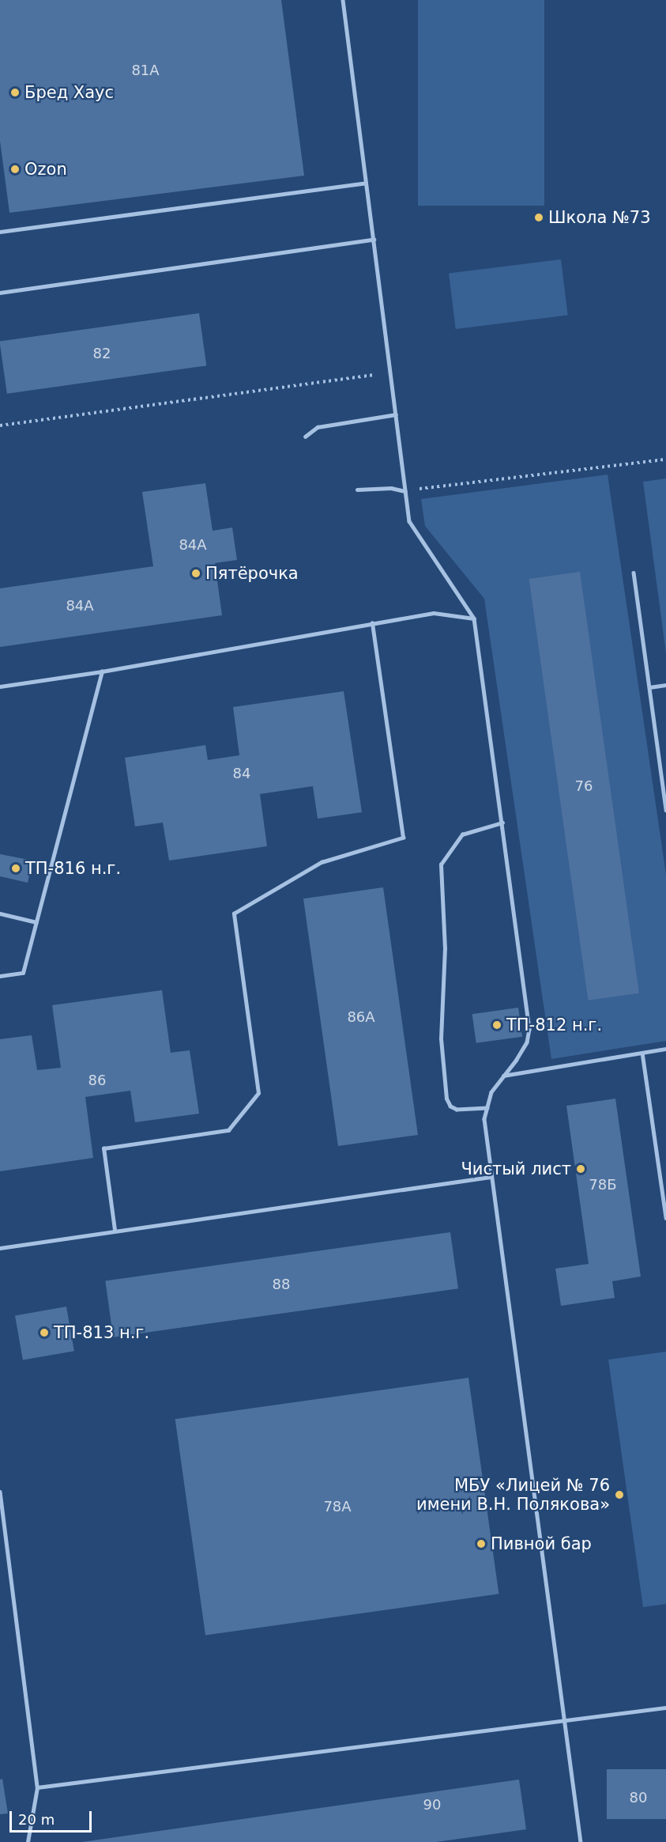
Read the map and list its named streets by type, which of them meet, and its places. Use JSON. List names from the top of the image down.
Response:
{
  "places": [
    "Бред Хаус",
    "Ozon",
    "Школа №73",
    "Пятёрочка",
    "ТП-816 н.г.",
    "ТП-812 н.г.",
    "Чистый лист",
    "ТП-813 н.г.",
    "МБУ «Лицей № 76 имени В.Н. Полякова»",
    "Пивной бар"
  ],
  "house_numbers": [
    "81А",
    "82",
    "84А",
    "84А",
    "84",
    "76",
    "86А",
    "86",
    "78Б",
    "88",
    "78А",
    "80",
    "90"
  ],
  "scale_bar": "20 m"
}
